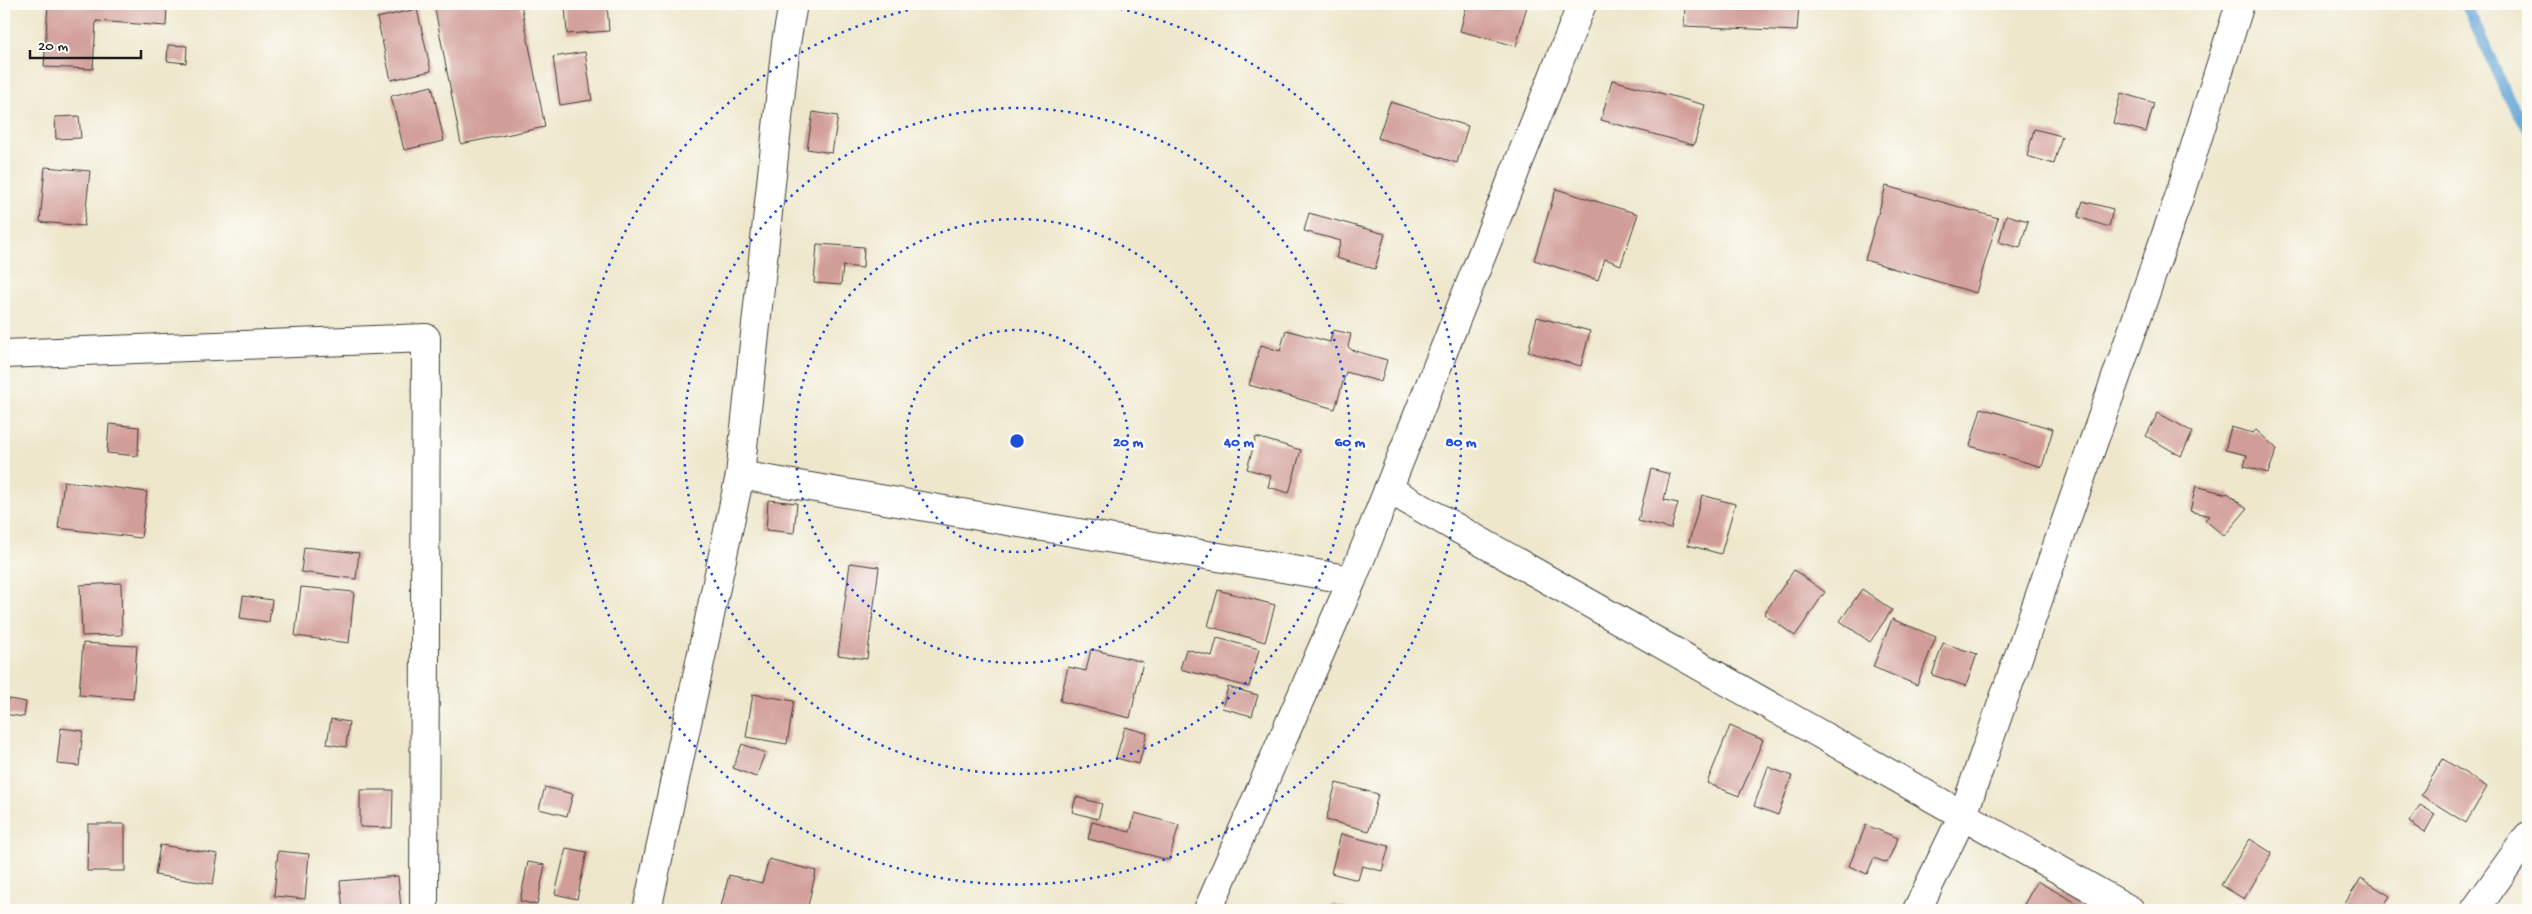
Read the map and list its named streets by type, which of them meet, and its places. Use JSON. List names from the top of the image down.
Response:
{
  "scale_bar": "20 m",
  "rings": [
    "20 m",
    "40 m",
    "60 m",
    "80 m"
  ]
}
